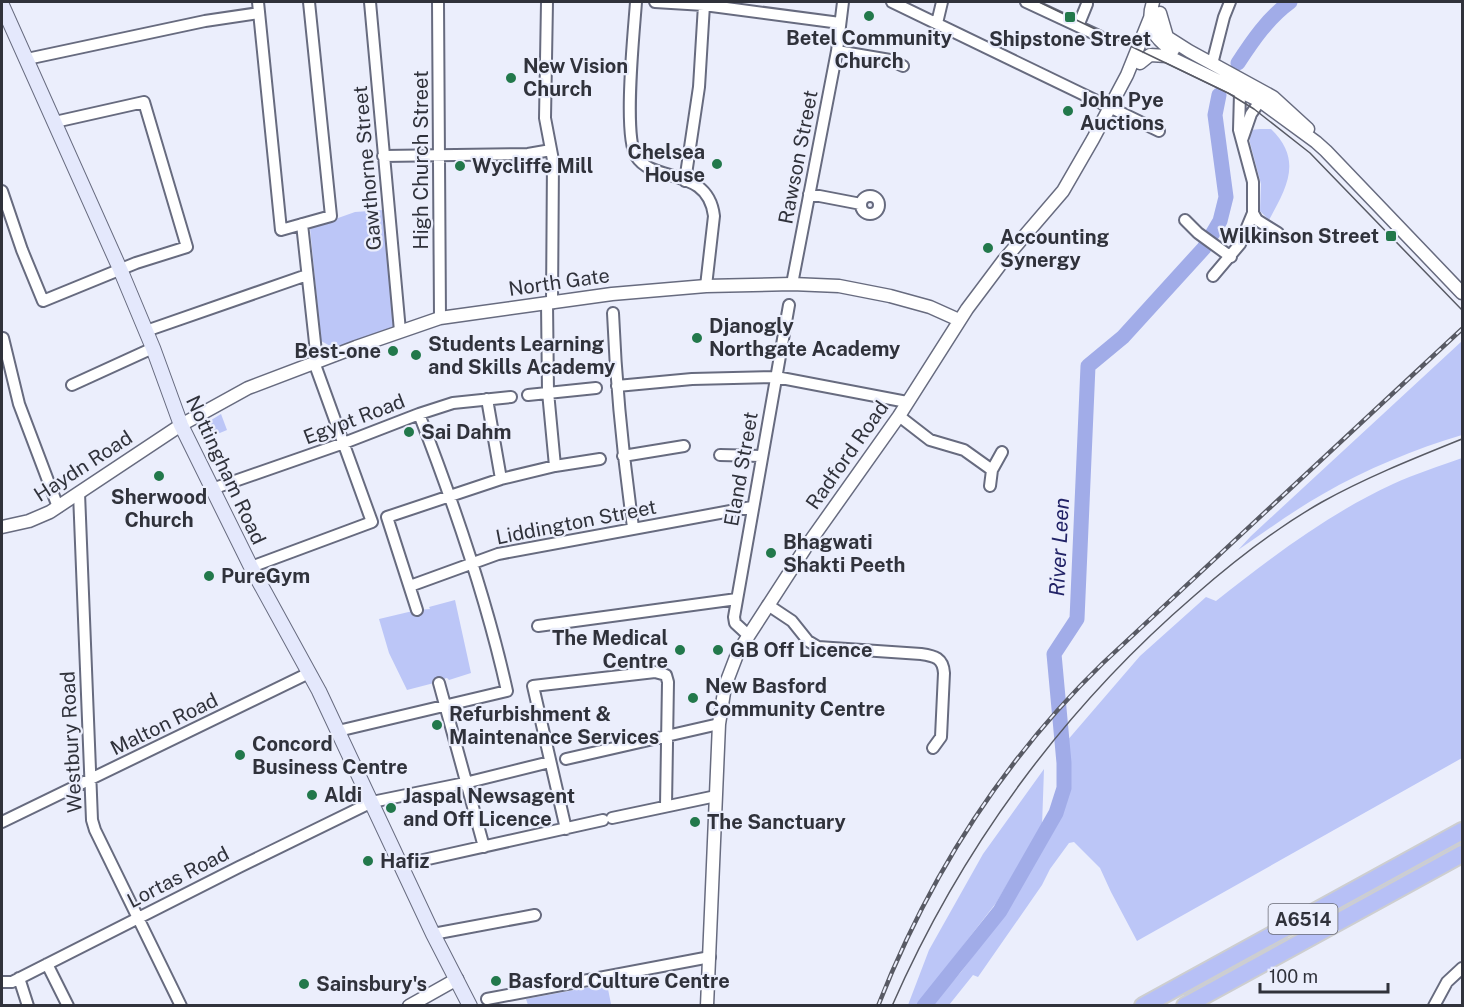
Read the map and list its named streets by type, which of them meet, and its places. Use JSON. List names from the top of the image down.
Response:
{
  "streets": {
    "highway": ["A6514"],
    "main road": ["Nottingham Road"],
    "street": [
      "Rawson Street",
      "High Church Street",
      "Gawthorne Street",
      "North Gate",
      "Egypt Road",
      "Radford Road",
      "Haydn Road",
      "Eland Street",
      "Liddington Street",
      "Malton Road",
      "Westbury Road",
      "Lortas Road"
    ]
  },
  "crossings": [
    ["Rawson Street", "North Gate"],
    ["High Church Street", "North Gate"],
    ["Gawthorne Street", "North Gate"],
    ["North Gate", "Radford Road"],
    ["North Gate", "Haydn Road"],
    ["North Gate", "Nottingham Road"],
    ["Egypt Road", "Nottingham Road"],
    ["Radford Road", "Eland Street"],
    ["Haydn Road", "Nottingham Road"],
    ["Haydn Road", "Westbury Road"],
    ["Eland Street", "Liddington Street"],
    ["Nottingham Road", "Malton Road"],
    ["Nottingham Road", "Lortas Road"],
    ["Malton Road", "Westbury Road"],
    ["Westbury Road", "Lortas Road"]
  ],
  "water": ["River Leen"],
  "places": {
    "other": [
      "Betel Community Church",
      "New Vision Church",
      "John Pye Auctions",
      "Chelsea House",
      "Wycliffe Mill",
      "Accounting Synergy",
      "Djanogly Northgate Academy",
      "Best-one",
      "Students Learning and Skills Academy",
      "Sai Dahm",
      "Sherwood Church",
      "Bhagwati Shakti Peeth",
      "PureGym",
      "The Medical Centre",
      "GB Off Licence",
      "New Basford Community Centre",
      "Refurbishment & Maintenance Services",
      "Concord Business Centre",
      "Aldi",
      "Jaspal Newsagent and Off Licence",
      "The Sanctuary",
      "Hafiz",
      "Basford Culture Centre",
      "Sainsbury's"
    ],
    "transit": ["Shipstone Street", "Wilkinson Street"]
  },
  "scale_bar": "100 m"
}
